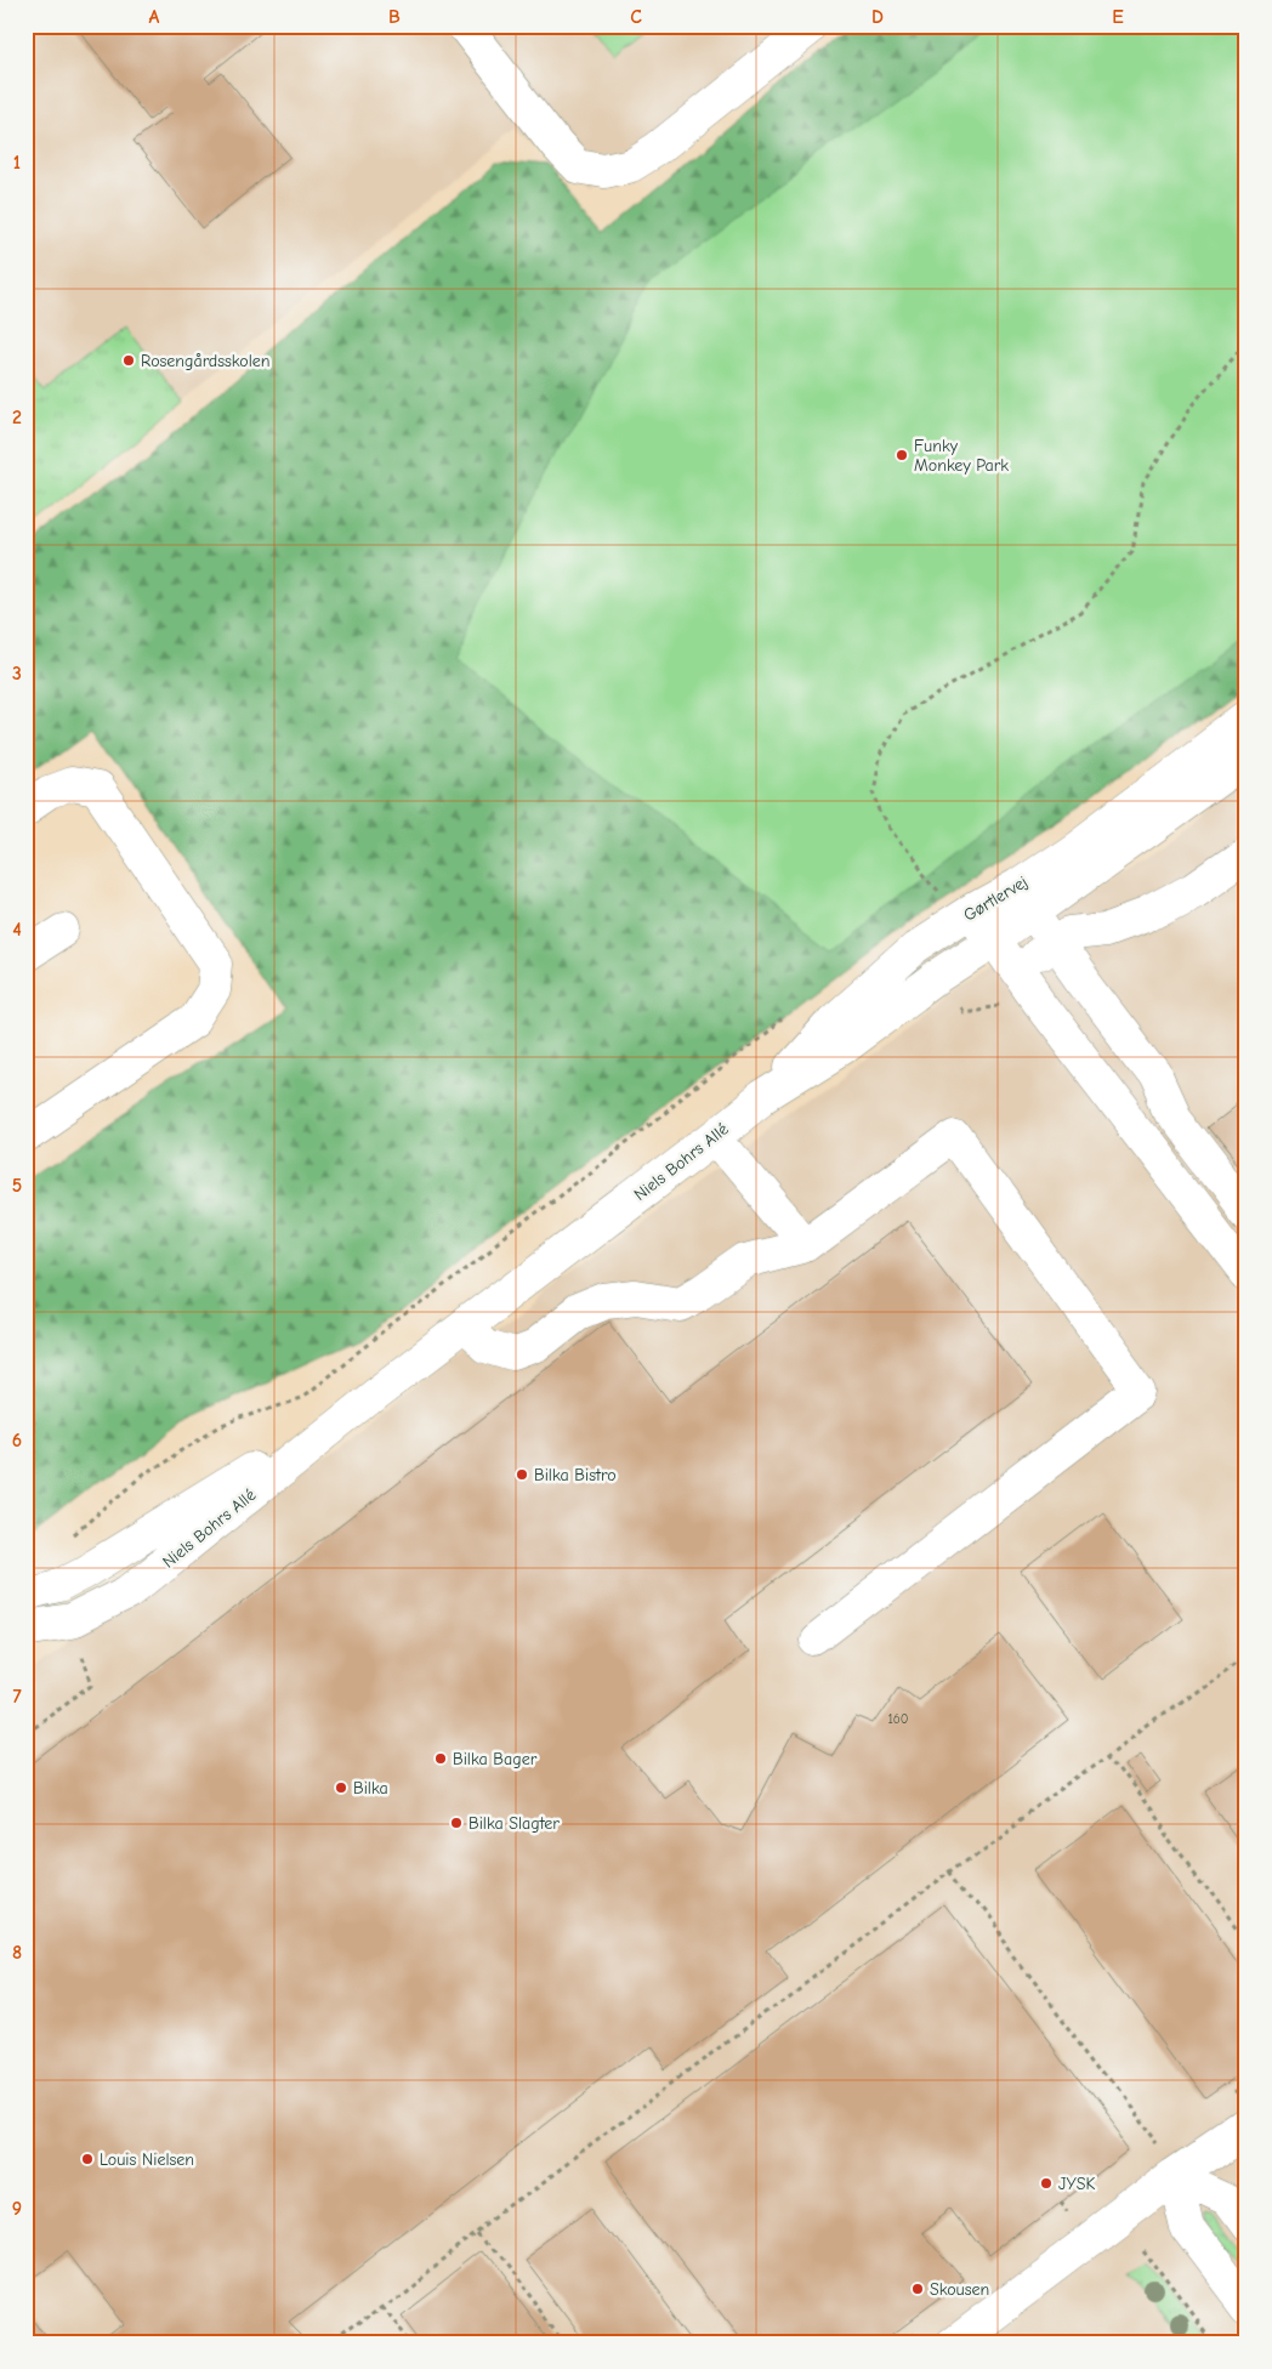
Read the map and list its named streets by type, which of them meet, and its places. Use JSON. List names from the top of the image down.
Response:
{
  "streets": {
    "street": ["Gørtlervej", "Niels Bohrs Allé"]
  },
  "crossings": [
    ["Gørtlervej", "Niels Bohrs Allé"]
  ],
  "places": [
    "Rosengårdsskolen",
    "Funky Monkey Park",
    "Bilka Bistro",
    "Bilka Bager",
    "Bilka",
    "Bilka Slagter",
    "Louis Nielsen",
    "JYSK",
    "Skousen"
  ],
  "house_numbers": ["160"],
  "grid": {
    "columns": [
      "A",
      "B",
      "C",
      "D",
      "E"
    ],
    "rows": [
      "1",
      "2",
      "3",
      "4",
      "5",
      "6",
      "7",
      "8",
      "9"
    ]
  }
}
